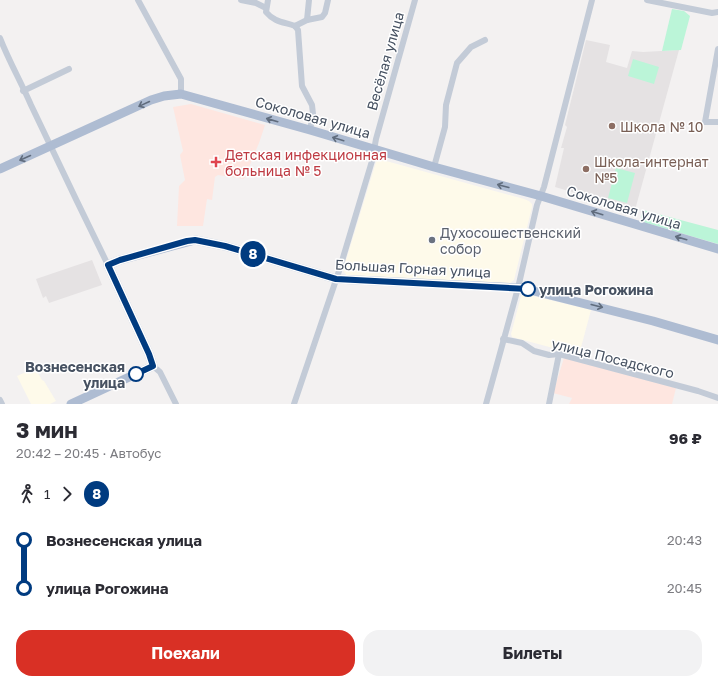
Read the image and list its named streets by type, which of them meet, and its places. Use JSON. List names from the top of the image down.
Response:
{
  "streets": {
    "main road": ["Соколовая улица", "Большая Горная улица"],
    "street": ["Весёлая улица", "улица Посадского"]
  },
  "crossings": [
    ["Весёлая улица", "Соколовая улица"],
    ["Весёлая улица", "Большая Горная улица"]
  ],
  "one_way": ["Соколовая улица"],
  "places": {
    "other": [
      "Школа № 10",
      "Школа-интернат №5",
      "Духосошественский собор",
      "улица Рогожина",
      "Вознесенская улица"
    ],
    "health": ["Детская инфекционная больница № 5"]
  },
  "lines": ["bus line 8"],
  "page": {
    "on_map": "8",
    "heading": ["3 мин", "20:42 – 20:45 · Автобус", "96 ₽"],
    "legs": ["1", "8"],
    "list": [
      {
        "name": "Вознесенская улица",
        "value": "20:43"
      },
      {
        "name": "улица Рогожина",
        "value": "20:45"
      }
    ],
    "buttons": ["Поехали", "Билеты"]
  }
}
